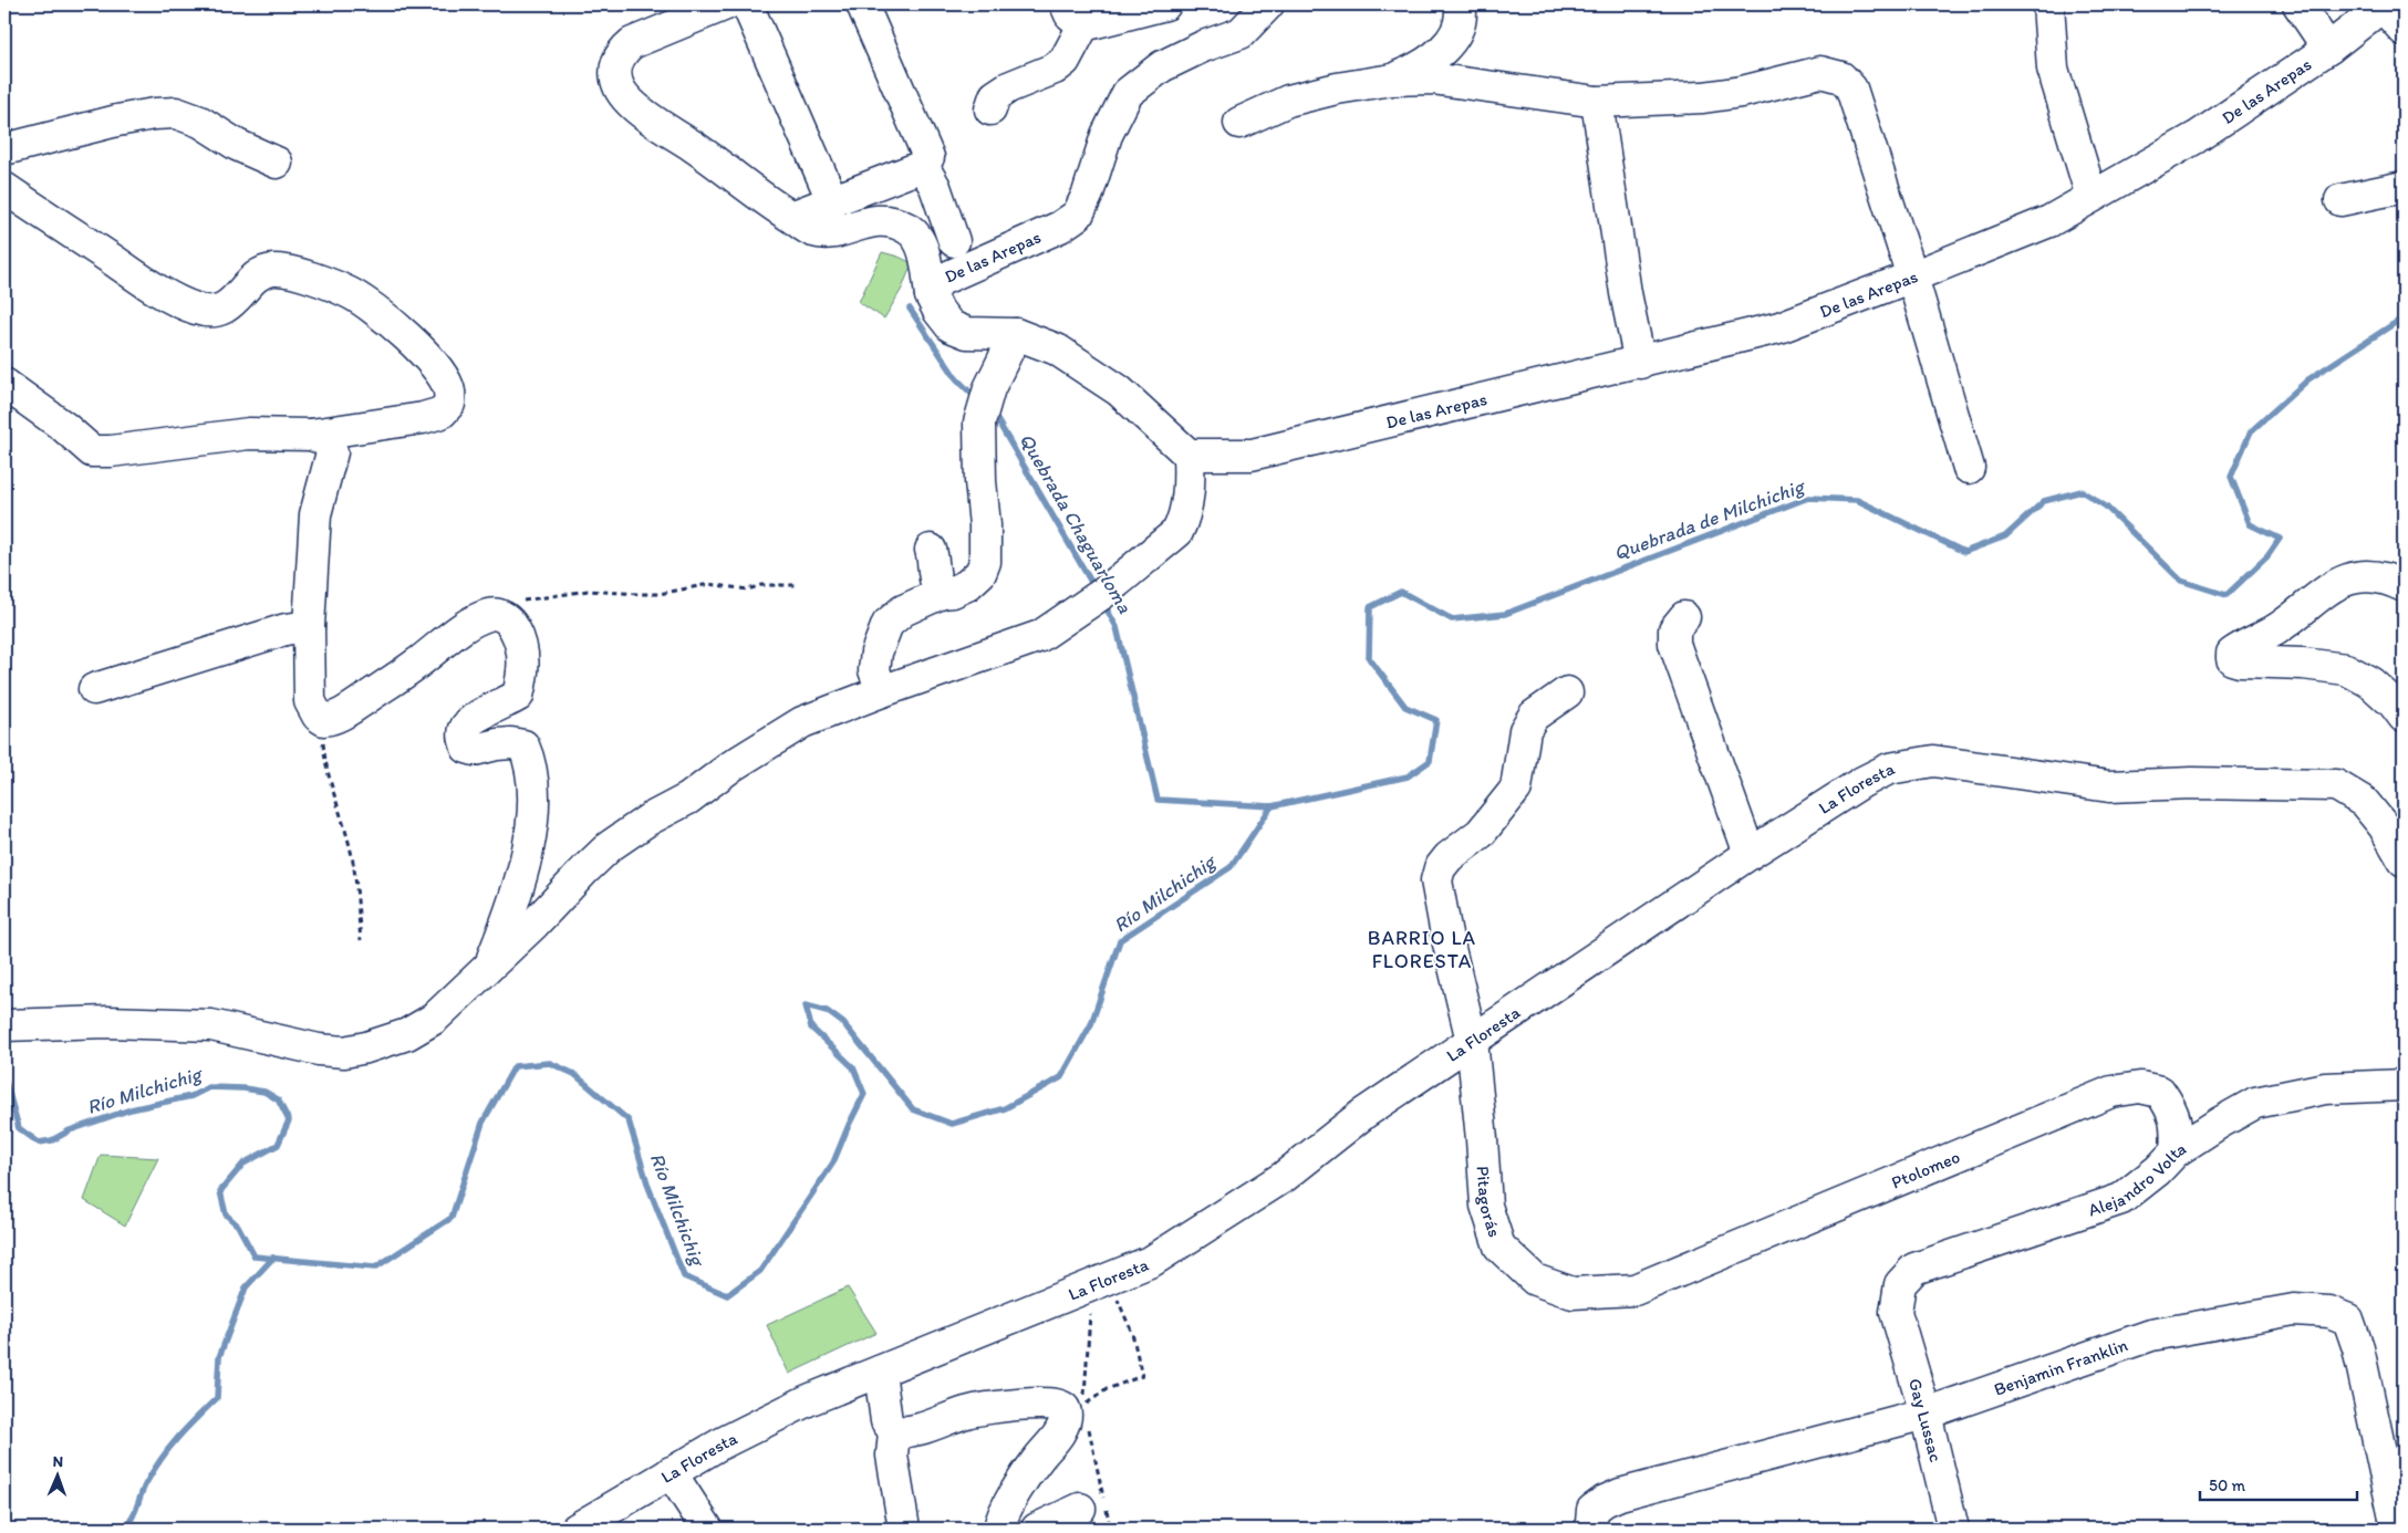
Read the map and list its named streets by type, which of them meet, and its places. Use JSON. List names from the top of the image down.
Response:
{
  "streets": {
    "street": [
      "De las Arepas",
      "La Floresta",
      "Ptolomeo",
      "Alejandro Volta",
      "Pitagorás",
      "Benjamin Franklin",
      "Gay Lussac"
    ]
  },
  "crossings": [
    ["La Floresta", "Pitagorás"],
    ["Ptolomeo", "Alejandro Volta"],
    ["Ptolomeo", "Pitagorás"],
    ["Alejandro Volta", "Gay Lussac"],
    ["Benjamin Franklin", "Gay Lussac"]
  ],
  "districts": ["BARRIO LA FLORESTA"],
  "water": ["Quebrada de Milchichig", "Quebrada Chaguarloma", "Río Milchichig"],
  "scale_bar": "50 m",
  "north": "top"
}
